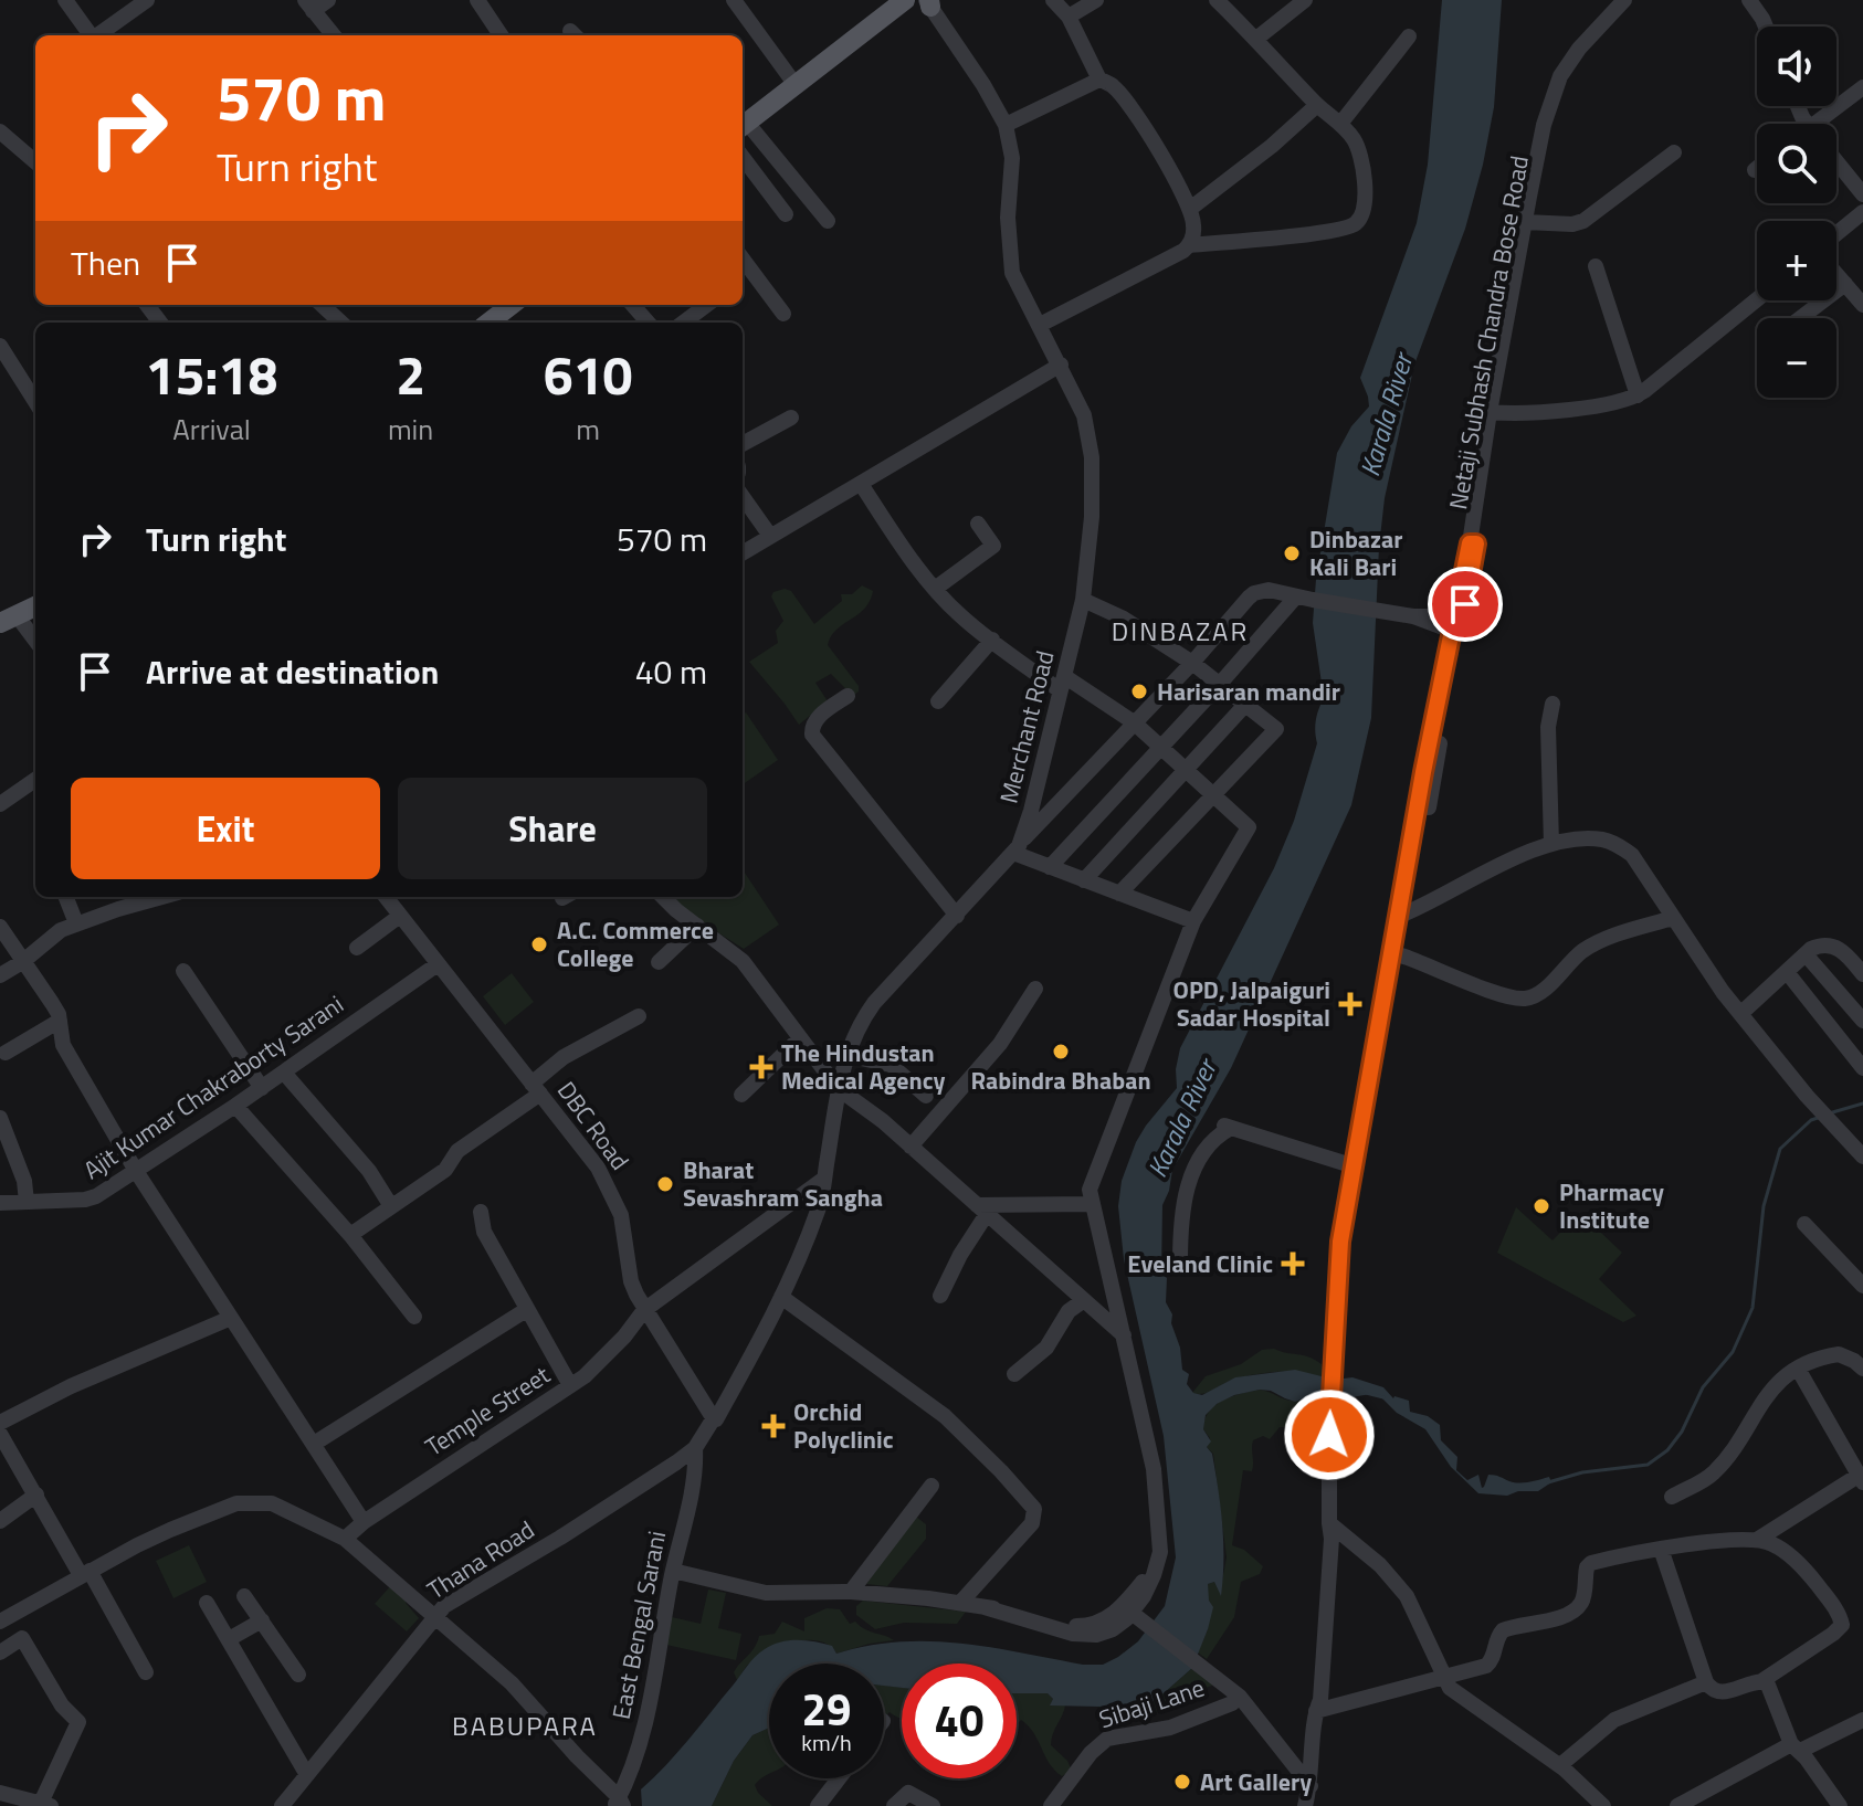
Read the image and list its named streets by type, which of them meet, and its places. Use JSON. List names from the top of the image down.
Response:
{
  "streets": {
    "street": [
      "Netaji Subhash Chandra Bose Road",
      "Merchant Road",
      "Ajit Kumar Chakraborty Sarani",
      "DBC Road",
      "Temple Street",
      "Thana Road",
      "East Bengal Sarani",
      "Sibaji Lane"
    ]
  },
  "crossings": [
    ["Merchant Road", "DBC Road"],
    ["Merchant Road", "Temple Street"],
    ["Merchant Road", "Thana Road"],
    ["Ajit Kumar Chakraborty Sarani", "DBC Road"],
    ["DBC Road", "Temple Street"],
    ["DBC Road", "Thana Road"],
    ["Thana Road", "East Bengal Sarani"]
  ],
  "districts": ["DINBAZAR", "BABUPARA"],
  "water": ["Karala River"],
  "places": {
    "other": [
      "Dinbazar Kali Bari",
      "Harisaran mandir",
      "A.C. Commerce College",
      "Rabindra Bhaban",
      "Bharat Sevashram Sangha",
      "Pharmacy Institute",
      "Art Gallery"
    ],
    "health": [
      "OPD, Jalpaiguri Sadar Hospital",
      "The Hindustan Medical Agency",
      "Eveland Clinic",
      "Orchid Polyclinic"
    ]
  },
  "page": {
    "map_buttons": ["+", "−"],
    "turn": ["570 m", "Turn right"],
    "then": "Then",
    "eta": [
      "15:18",
      "Arrival",
      "2",
      "min",
      "610",
      "m"
    ],
    "list": [
      {
        "name": "Turn right",
        "value": "570 m"
      },
      {
        "name": "Arrive at destination",
        "value": "40 m"
      }
    ],
    "buttons": ["Exit", "Share"],
    "speed": "29 km/h",
    "limit": "40"
  }
}
